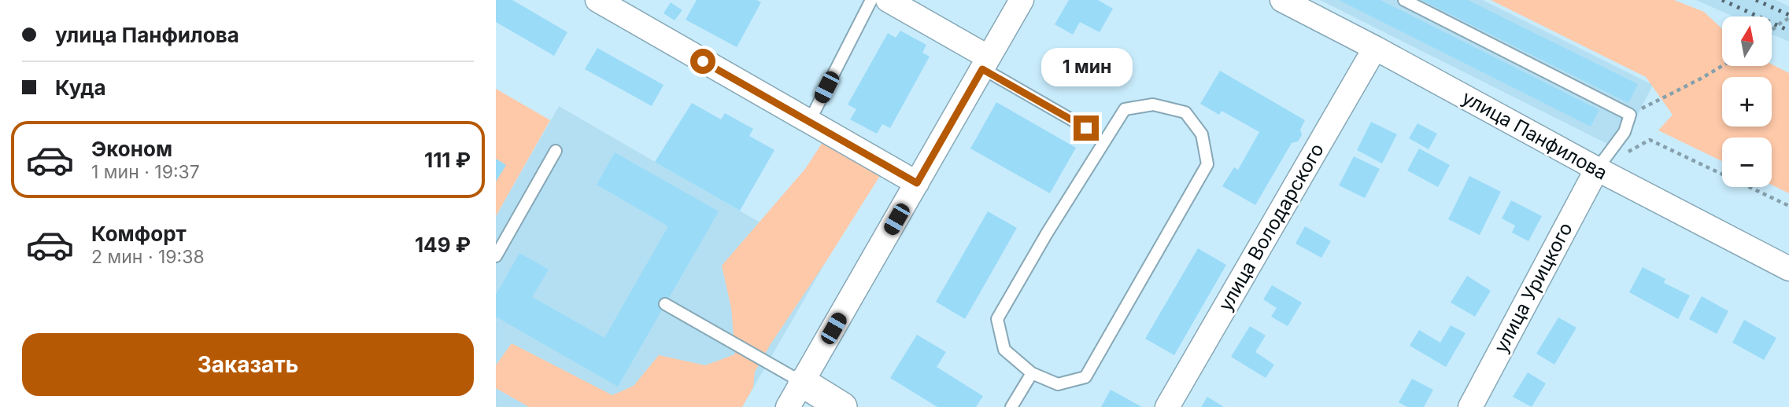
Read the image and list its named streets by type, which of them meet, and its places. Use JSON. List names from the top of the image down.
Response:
{
  "streets": {
    "street": ["улица Панфилова", "улица Володарского", "улица Урицкого"]
  },
  "crossings": [
    ["улица Панфилова", "улица Володарского"],
    ["улица Панфилова", "улица Урицкого"]
  ],
  "north": "top",
  "page": {
    "banner": ["улица Панфилова", "Куда"],
    "map_buttons": ["+", "−"],
    "bubble": "1 мин",
    "list": [
      {
        "name": "Эконом",
        "note": "1 мин · 19:37",
        "value": "111 ₽"
      },
      {
        "name": "Комфорт",
        "note": "2 мин · 19:38",
        "value": "149 ₽"
      }
    ],
    "buttons": "Заказать"
  }
}
